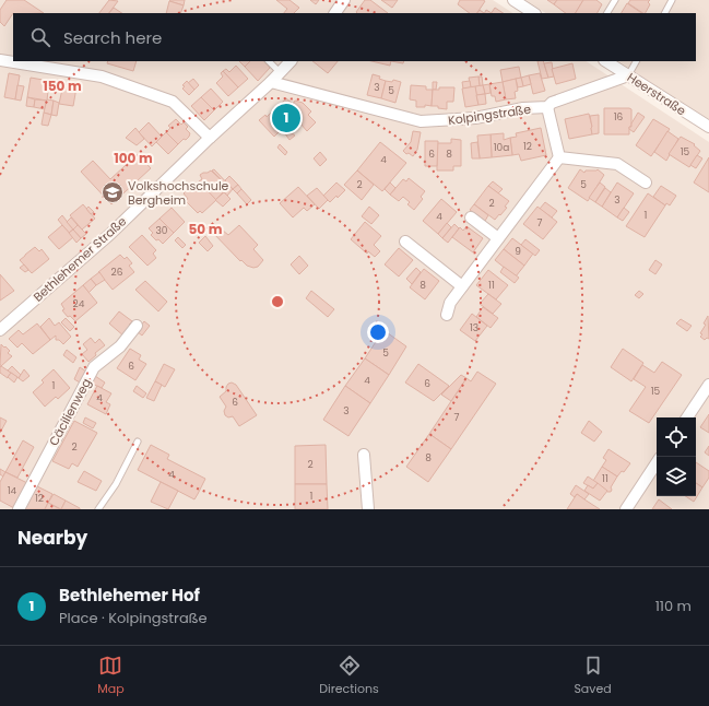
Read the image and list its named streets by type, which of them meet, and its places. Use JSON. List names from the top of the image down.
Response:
{
  "streets": {
    "street": [
      "Heerstraße",
      "Kolpingstraße",
      "Bethlehemer Straße",
      "Cäcilienweg"
    ]
  },
  "crossings": [
    ["Heerstraße", "Kolpingstraße"],
    ["Kolpingstraße", "Bethlehemer Straße"]
  ],
  "places": {
    "school or university": ["Volkshochschule Bergheim"]
  },
  "house_numbers": [
    "3",
    "5",
    "16",
    "12",
    "10a",
    "15",
    "6",
    "8",
    "4",
    "2",
    "5",
    "3",
    "2",
    "1",
    "4",
    "7",
    "30",
    "9",
    "26",
    "8",
    "11",
    "24",
    "13",
    "5",
    "6",
    "4",
    "6",
    "1",
    "15",
    "4",
    "6",
    "3",
    "7",
    "2",
    "8",
    "2",
    "4",
    "11",
    "14",
    "1",
    "12"
  ],
  "page": {
    "search": "Search here",
    "pins": "1",
    "heading": "Nearby",
    "list": [
      {
        "mark": "1",
        "name": "Bethlehemer Hof",
        "note": "Place · Kolpingstraße",
        "value": "110 m"
      }
    ],
    "nav": ["Map", "Directions", "Saved"]
  },
  "rings": ["150 m", "100 m", "50 m"]
}
